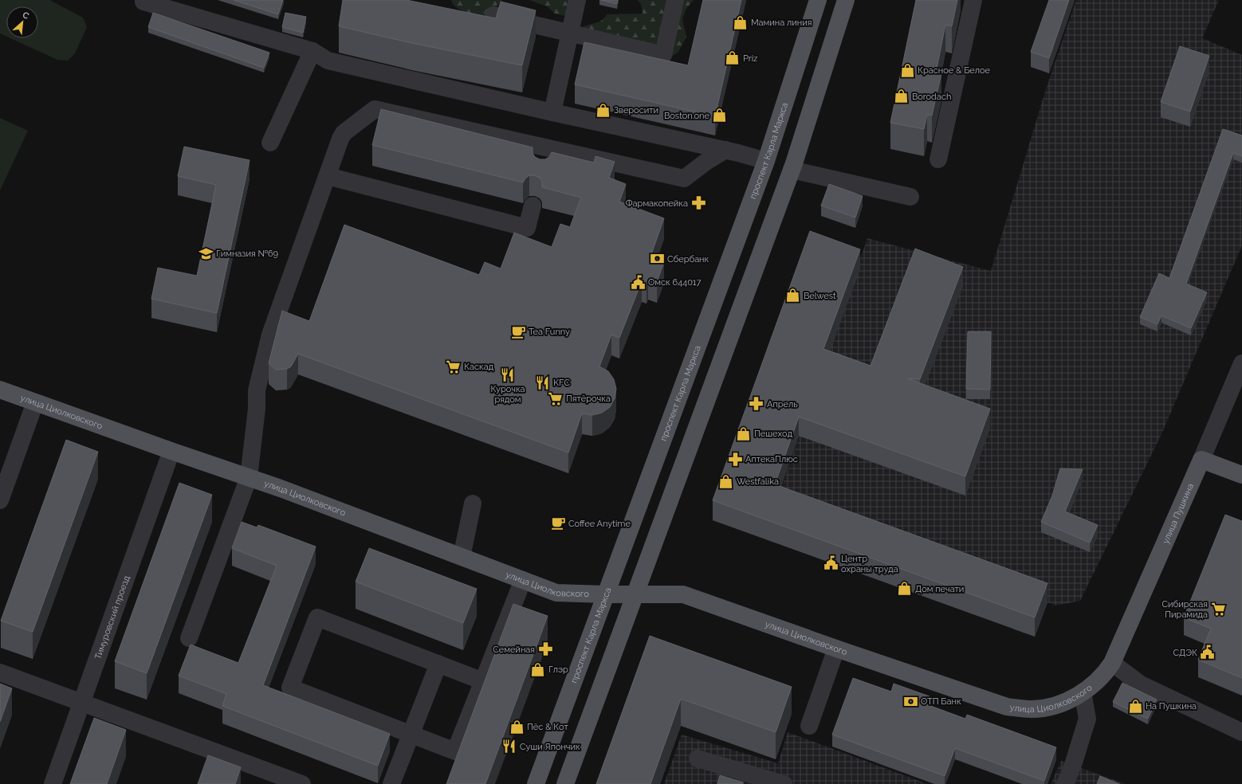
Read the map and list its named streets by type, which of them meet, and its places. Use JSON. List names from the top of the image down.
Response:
{
  "streets": {
    "main road": ["проспект Карла Маркса", "улица Циолковского", "улица Пушкина"],
    "street": ["Тимуровский проезд"]
  },
  "crossings": [
    ["проспект Карла Маркса", "улица Циолковского"],
    ["улица Циолковского", "улица Пушкина"],
    ["улица Циолковского", "Тимуровский проезд"]
  ],
  "places": {
    "shop": [
      "Мамина линия",
      "Priz",
      "Красное & Белое",
      "Borodach",
      "Зверосити",
      "Boston.one",
      "Belwest",
      "Пешеход",
      "Westfalika",
      "Дом печати",
      "Глэр",
      "На Пушкина",
      "Пёс & Кот"
    ],
    "pharmacy": [
      "Фармакопейка",
      "Апрель",
      "АптекаПлюс",
      "Семейная"
    ],
    "school or university": ["Гимназия №69"],
    "bank": ["Сбербанк", "ОТП Банк"],
    "public building": ["Омск 644017", "Центр охраны труда", "СДЭК"],
    "cafe": ["Tea Funny", "Coffee Anytime"],
    "supermarket": ["Каскад", "Пятёрочка", "Сибирская Пирамида"],
    "restaurant": ["Курочка рядом", "KFC", "Суши Япончик"]
  },
  "north": "top right"
}
